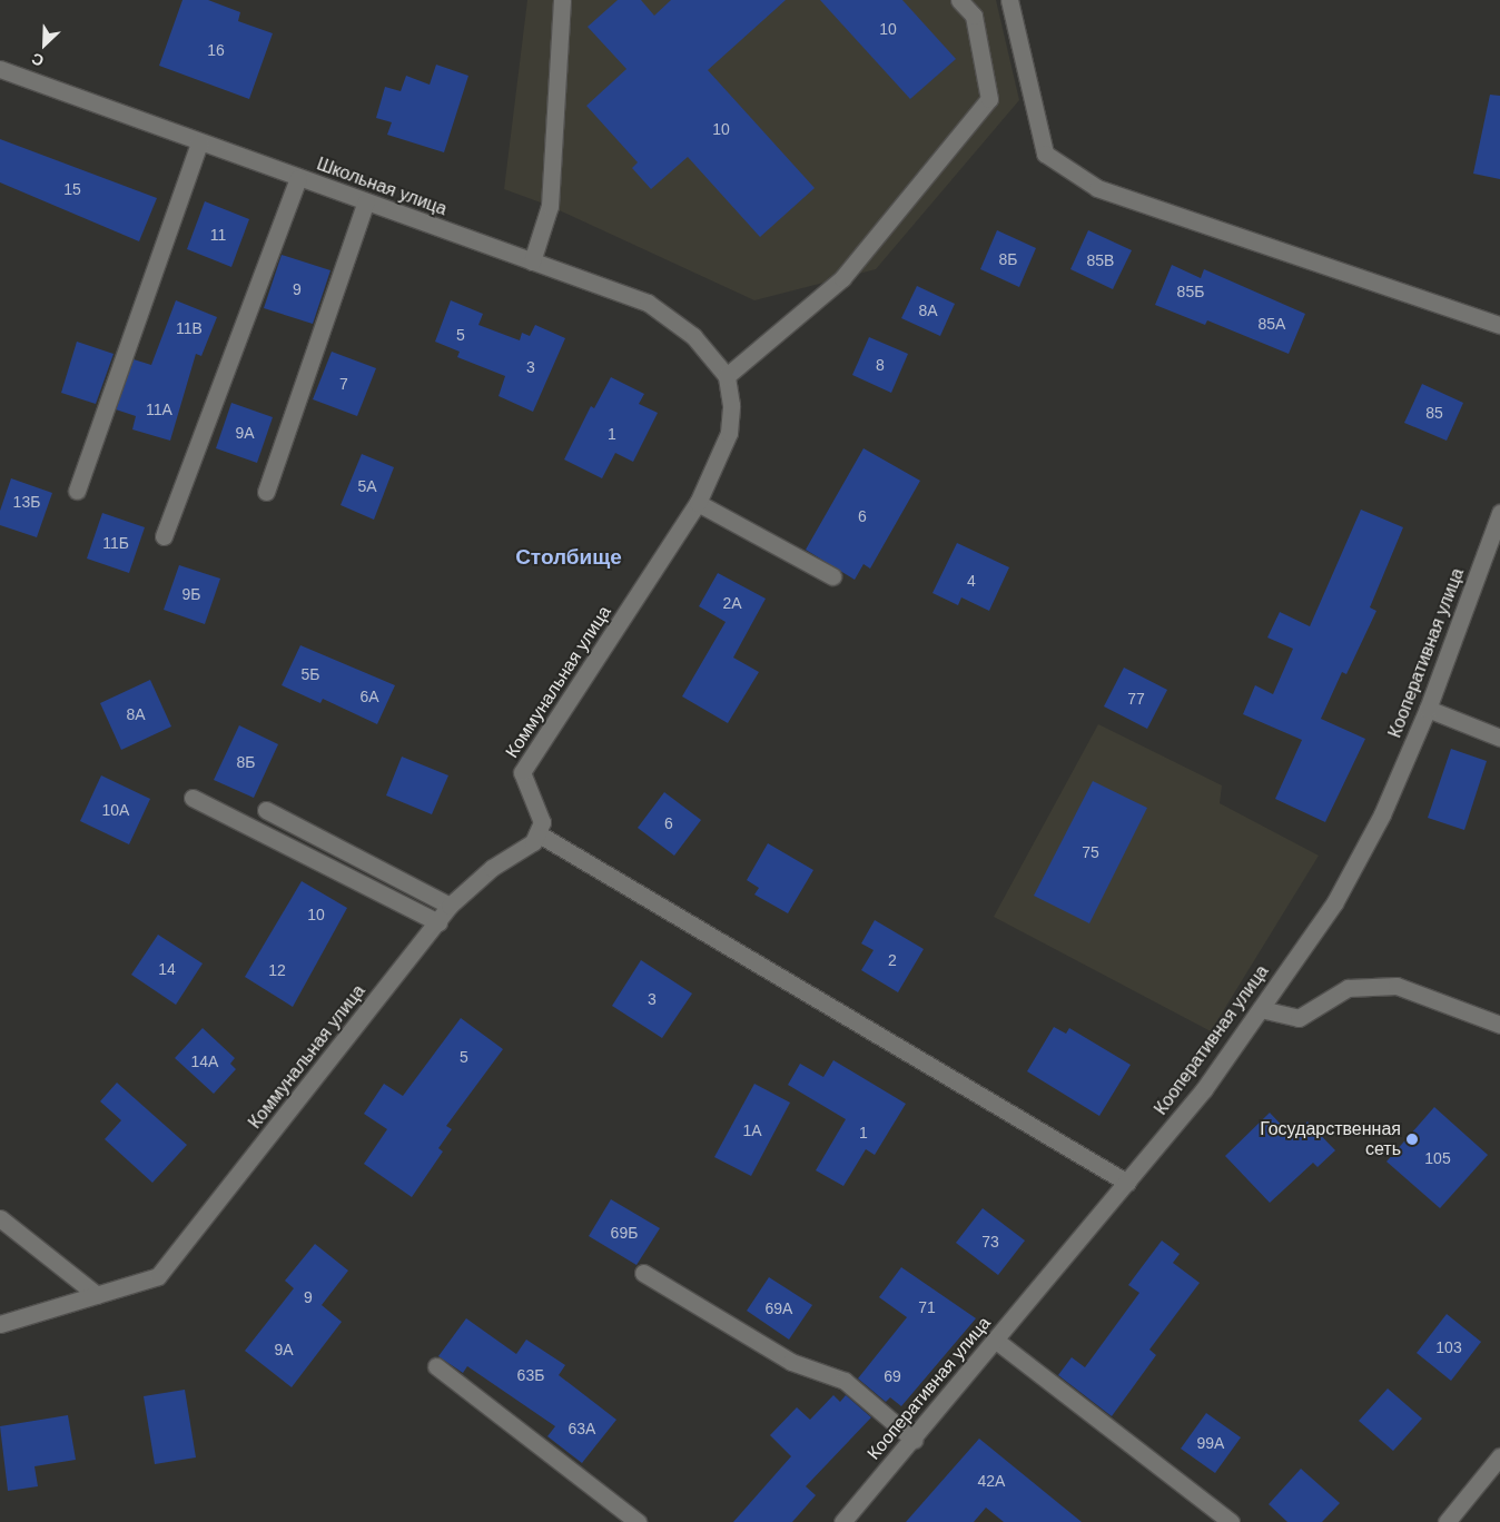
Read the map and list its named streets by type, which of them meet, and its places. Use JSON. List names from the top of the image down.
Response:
{
  "streets": {
    "street": ["Школьная улица", "Кооперативная улица", "Коммунальная улица"]
  },
  "crossings": [
    ["Школьная улица", "Коммунальная улица"]
  ],
  "districts": ["Столбище"],
  "places": ["Государственная сеть"],
  "house_numbers": [
    "10",
    "16",
    "10",
    "15",
    "11",
    "8Б",
    "85В",
    "9",
    "85Б",
    "8А",
    "85А",
    "11В",
    "5",
    "8",
    "3",
    "7",
    "11А",
    "85",
    "9А",
    "1",
    "5А",
    "13Б",
    "6",
    "11Б",
    "4",
    "9Б",
    "2А",
    "5Б",
    "6А",
    "77",
    "8А",
    "8Б",
    "10А",
    "6",
    "75",
    "10",
    "2",
    "14",
    "12",
    "3",
    "5",
    "14А",
    "1А",
    "1",
    "105",
    "69Б",
    "73",
    "9",
    "71",
    "69А",
    "103",
    "9А",
    "63Б",
    "69",
    "63А",
    "99А",
    "42А"
  ],
  "north": "bottom left"
}
